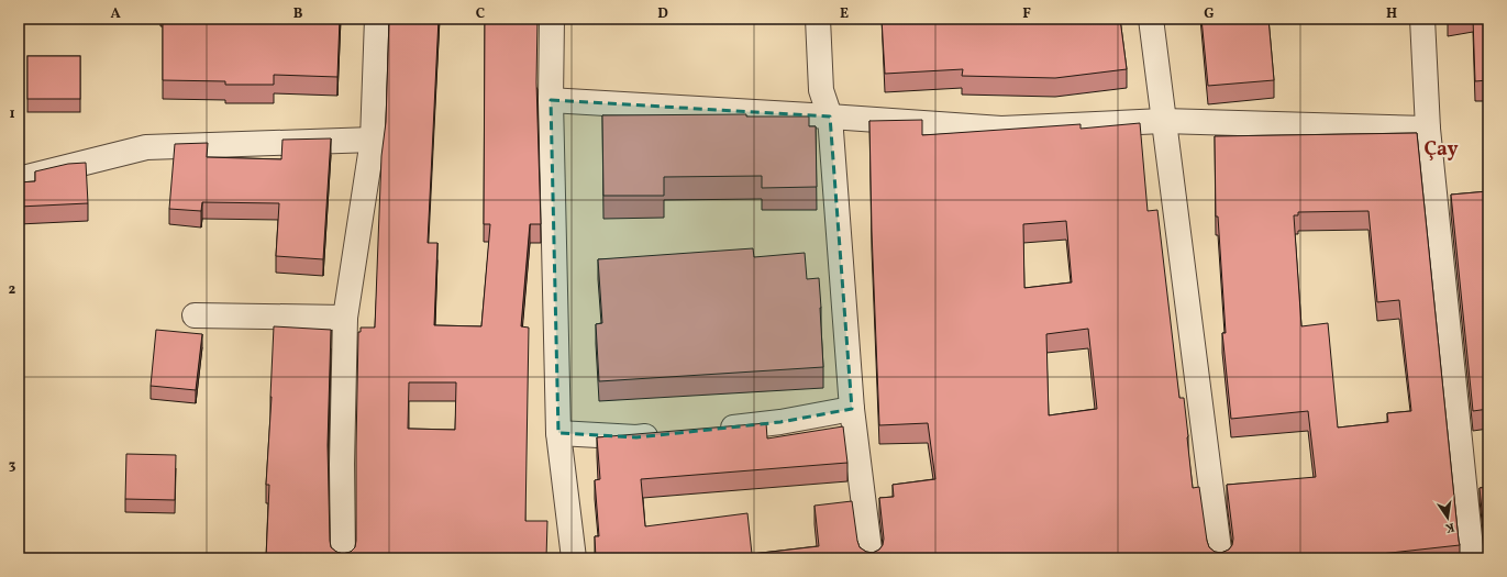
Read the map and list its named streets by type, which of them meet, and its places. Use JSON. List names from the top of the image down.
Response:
{
  "districts": ["Çay"],
  "north": "bottom",
  "grid": {
    "columns": [
      "A",
      "B",
      "C",
      "D",
      "E",
      "F",
      "G",
      "H"
    ],
    "rows": ["1", "2", "3"]
  }
}
